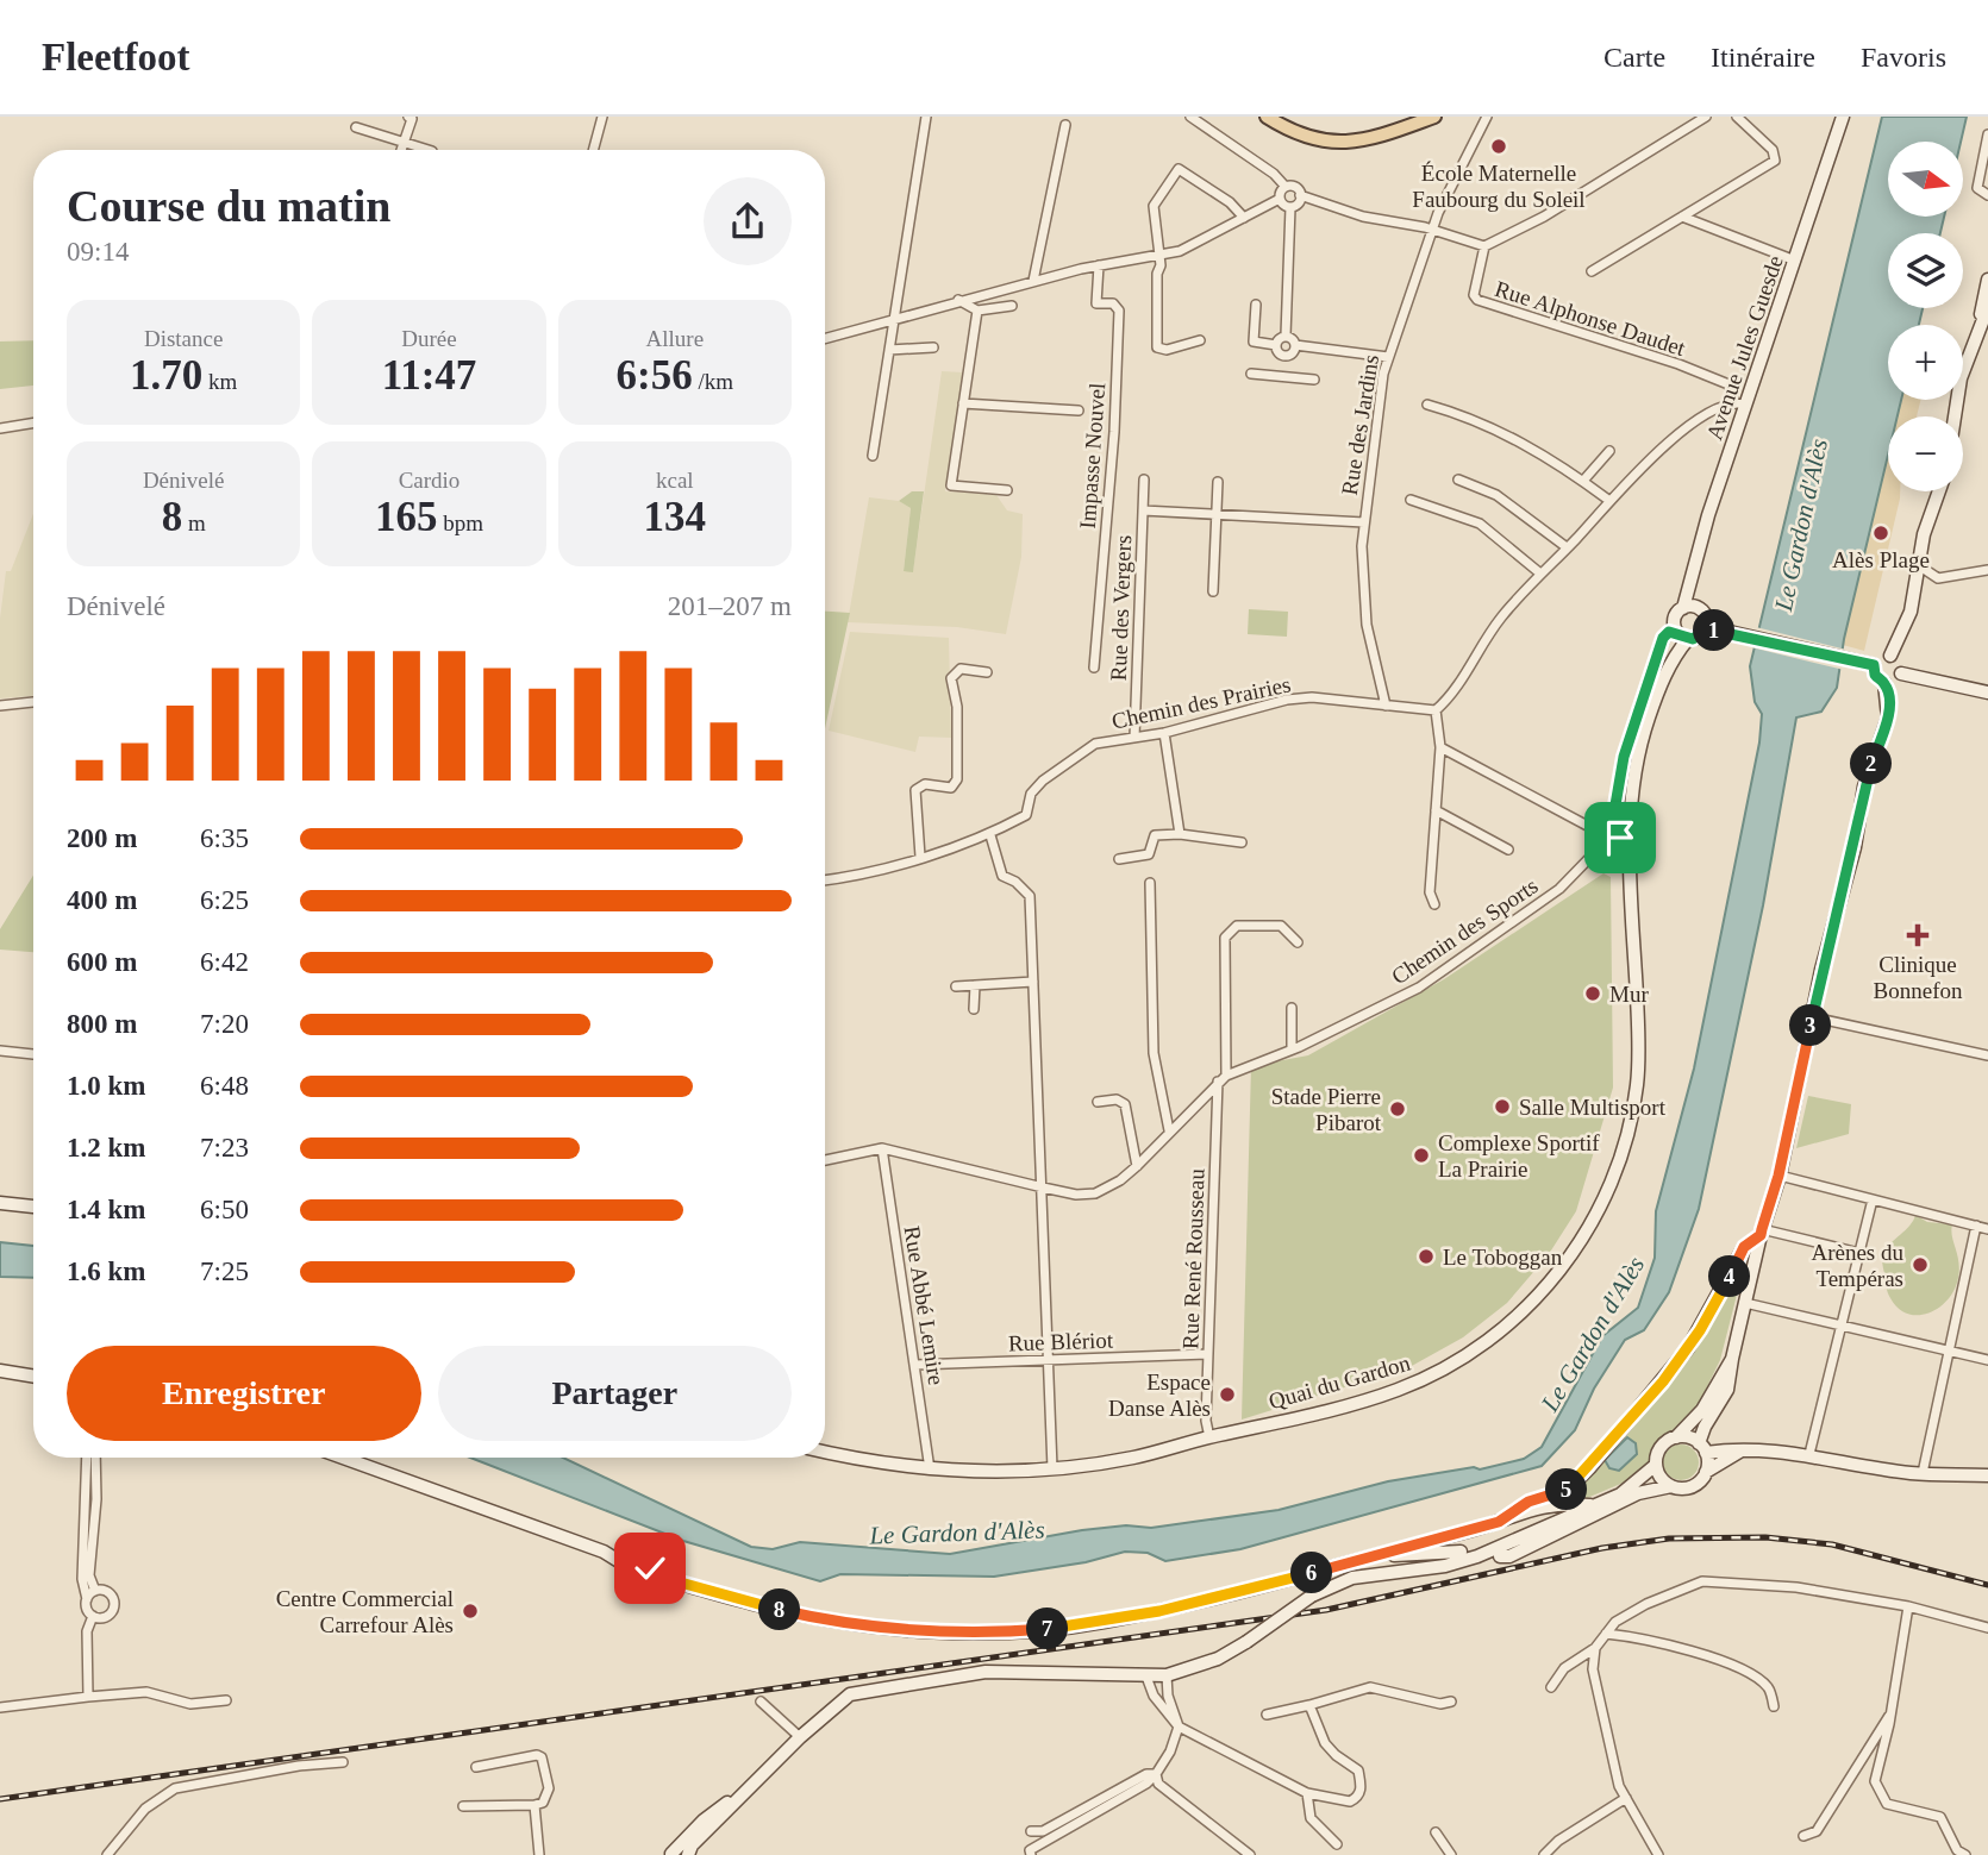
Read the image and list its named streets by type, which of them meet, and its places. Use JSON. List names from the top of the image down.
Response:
{
  "streets": {
    "main road": ["Avenue Jules Guesde", "Quai du Gardon"],
    "street": [
      "Rue Alphonse Daudet",
      "Rue des Jardins",
      "Impasse Nouvel",
      "Rue des Vergers",
      "Chemin des Prairies",
      "Chemin des Sports",
      "Rue René Rousseau",
      "Rue Abbé Lemire",
      "Rue Blériot"
    ]
  },
  "crossings": [
    ["Rue Alphonse Daudet", "Avenue Jules Guesde"],
    ["Rue des Jardins", "Chemin des Prairies"],
    ["Rue des Vergers", "Chemin des Prairies"],
    ["Chemin des Sports", "Rue René Rousseau"],
    ["Chemin des Sports", "Rue Abbé Lemire"],
    ["Rue René Rousseau", "Rue Blériot"],
    ["Rue René Rousseau", "Quai du Gardon"],
    ["Rue Abbé Lemire", "Rue Blériot"],
    ["Rue Abbé Lemire", "Quai du Gardon"]
  ],
  "water": ["Le Gardon d'Alès"],
  "places": {
    "other": [
      "École Maternelle Faubourg du Soleil",
      "Alès Plage",
      "Mur",
      "Salle Multisport",
      "Stade Pierre Pibarot",
      "Complexe Sportif La Prairie",
      "Le Toboggan",
      "Arènes du Tempéras",
      "Espace Danse Alès",
      "Centre Commercial Carrefour Alès"
    ],
    "health": ["Clinique Bonnefon"]
  },
  "north": "right",
  "page": {
    "header": "Fleetfoot",
    "nav": ["Carte", "Itinéraire", "Favoris"],
    "map_buttons": ["+", "−"],
    "heading": ["Course du matin", "09:14"],
    "stats": [
      ["Distance", "1.70 km"],
      ["Durée", "11:47"],
      ["Allure", "6:56 /km"],
      ["Dénivelé", "8 m"],
      ["Cardio", "165 bpm"],
      ["kcal", "134"]
    ],
    "chart": ["Dénivelé", "201–207 m"],
    "pins": [
      "1",
      "2",
      "3",
      "4",
      "5",
      "6",
      "8",
      "7"
    ],
    "list": [
      {
        "name": "200 m",
        "note": "6:35"
      },
      {
        "name": "400 m",
        "note": "6:25"
      },
      {
        "name": "600 m",
        "note": "6:42"
      },
      {
        "name": "800 m",
        "note": "7:20"
      },
      {
        "name": "1.0 km",
        "note": "6:48"
      },
      {
        "name": "1.2 km",
        "note": "7:23"
      },
      {
        "name": "1.4 km",
        "note": "6:50"
      },
      {
        "name": "1.6 km",
        "note": "7:25"
      }
    ],
    "buttons": ["Enregistrer", "Partager"]
  }
}
